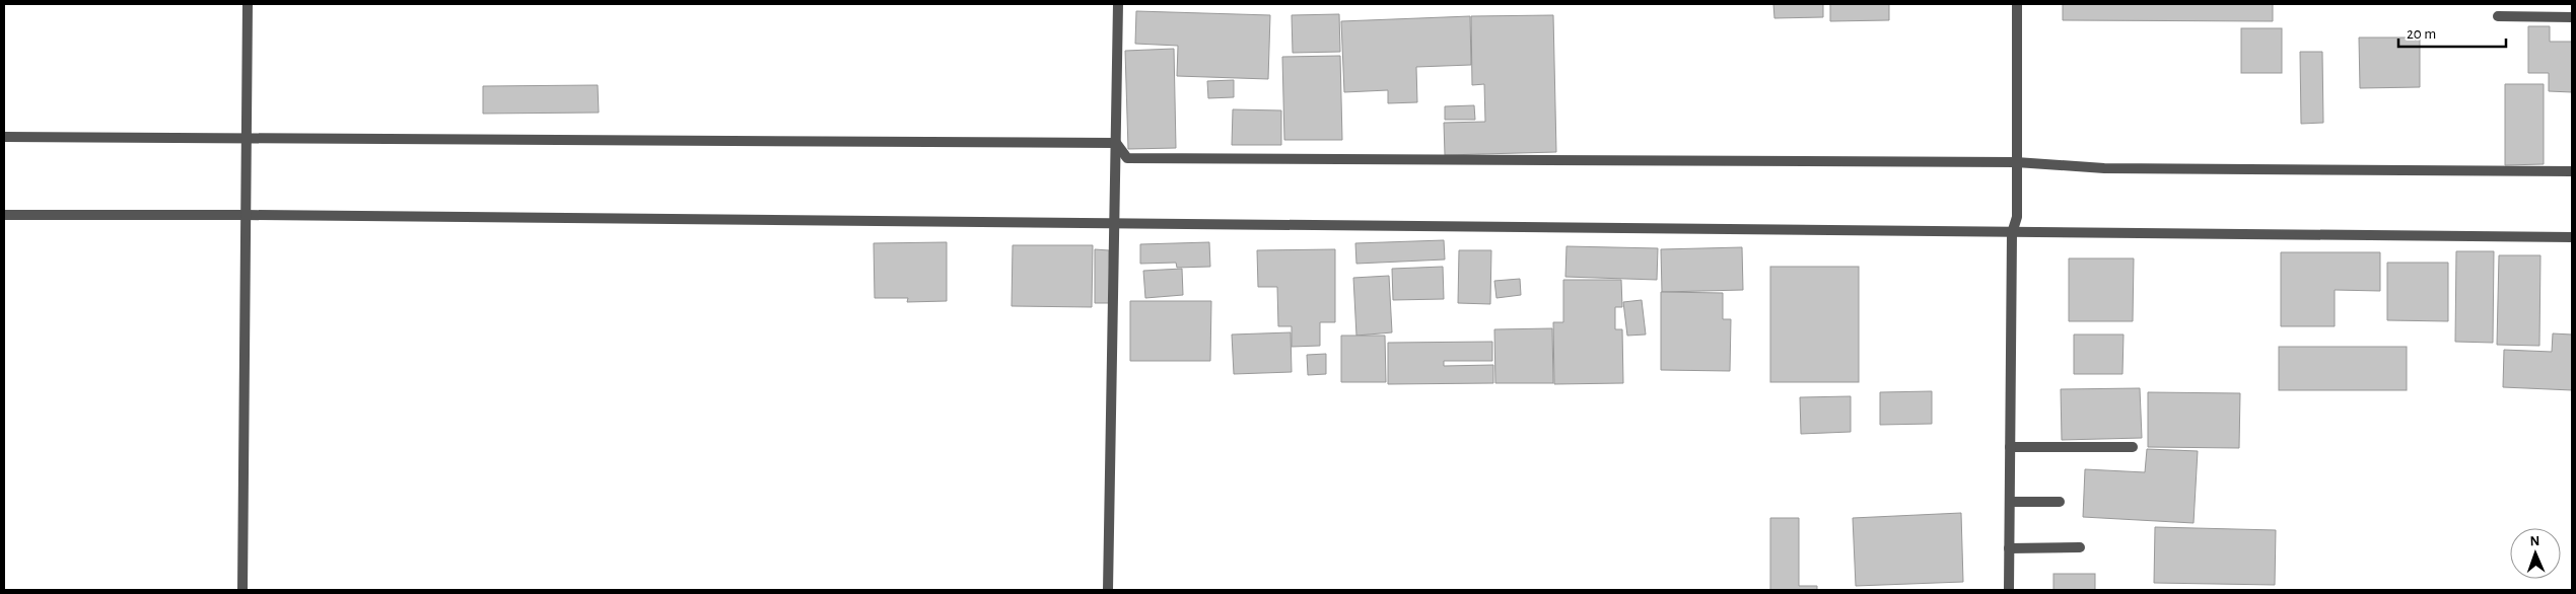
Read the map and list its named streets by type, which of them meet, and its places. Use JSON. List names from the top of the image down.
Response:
{
  "scale_bar": "20 m",
  "north": "top"
}
